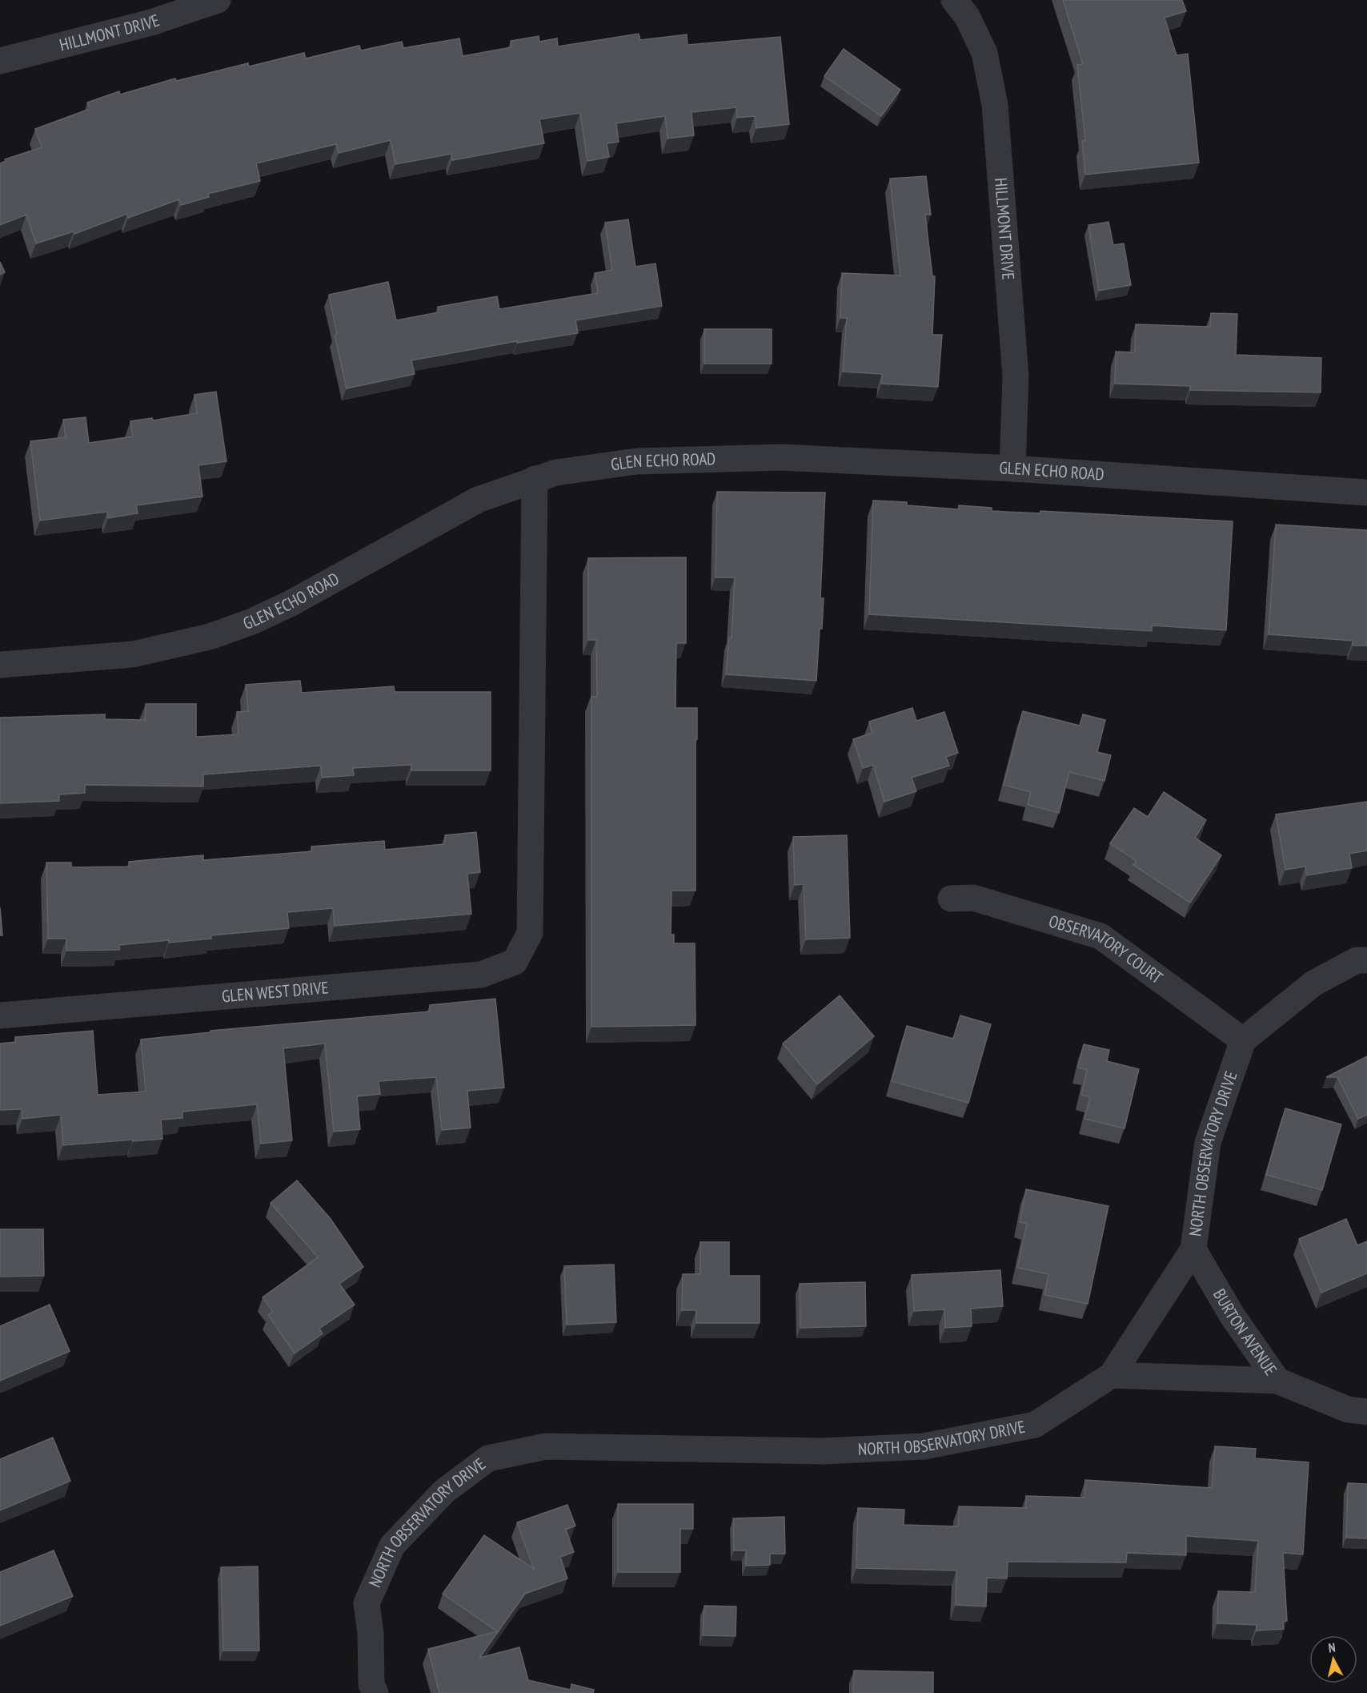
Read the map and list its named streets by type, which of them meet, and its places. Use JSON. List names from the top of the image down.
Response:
{
  "streets": {
    "street": [
      "HILLMONT DRIVE",
      "GLEN ECHO ROAD",
      "OBSERVATORY COURT",
      "GLEN WEST DRIVE",
      "NORTH OBSERVATORY DRIVE",
      "BURTON AVENUE"
    ]
  },
  "crossings": [
    ["HILLMONT DRIVE", "GLEN ECHO ROAD"],
    ["GLEN ECHO ROAD", "GLEN WEST DRIVE"],
    ["OBSERVATORY COURT", "NORTH OBSERVATORY DRIVE"],
    ["NORTH OBSERVATORY DRIVE", "BURTON AVENUE"]
  ],
  "north": "top"
}
